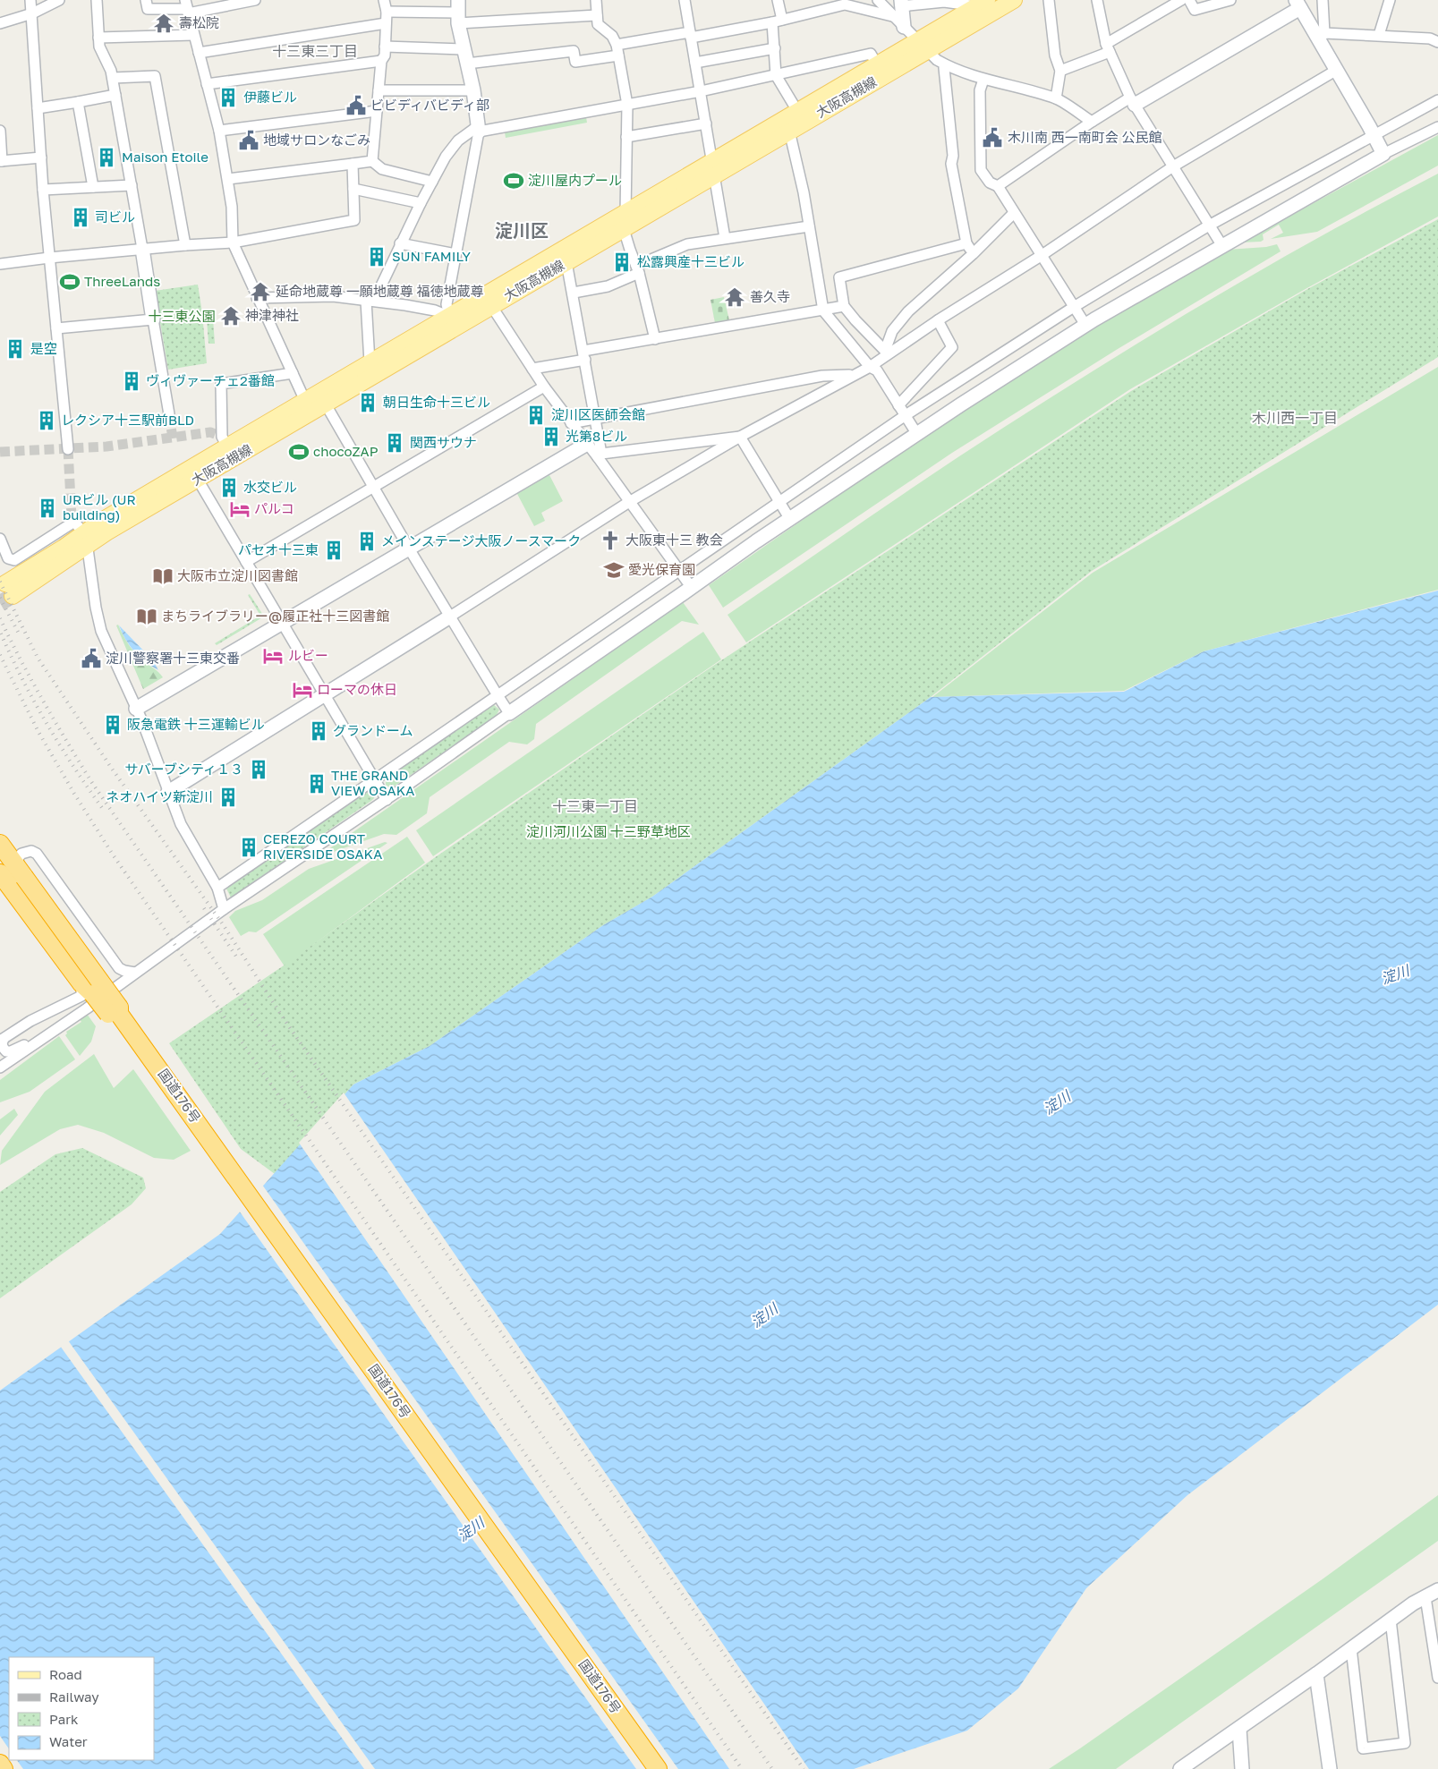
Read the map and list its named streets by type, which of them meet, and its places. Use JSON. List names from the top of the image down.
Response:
{
  "streets": {
    "highway": ["国道176号"],
    "main road": ["大阪高槻線"]
  },
  "districts": [
    "十三東三丁目",
    "淀川区",
    "木川西一丁目",
    "十三東一丁目"
  ],
  "water": ["淀川"],
  "parks": ["十三東公園", "淀川河川公園 十三野草地区"],
  "places": {
    "temple": [
      "壽松院",
      "延命地蔵尊 一願地蔵尊 福徳地蔵尊",
      "善久寺",
      "神津神社"
    ],
    "building": [
      "伊藤ビル",
      "Maison Etoile",
      "司ビル",
      "SUN FAMILY",
      "松露興産十三ビル",
      "是空",
      "ヴィヴァーチェ2番館",
      "朝日生命十三ビル",
      "淀川区医師会館",
      "レクシア十三駅前BLD",
      "光第8ビル",
      "関西サウナ",
      "水交ビル",
      "URビル (UR building)",
      "メインステージ大阪ノースマーク",
      "パセオ十三東",
      "阪急電鉄 十三運輸ビル",
      "グランドーム",
      "サバーブシティ１３",
      "THE GRAND VIEW OSAKA",
      "ネオハイツ新淀川",
      "CEREZO COURT RIVERSIDE OSAKA"
    ],
    "public building": [
      "ビビディバビディ部",
      "木川南 西一南町会 公民館",
      "地域サロンなごみ",
      "淀川警察署十三東交番"
    ],
    "sports": ["淀川屋内プール", "ThreeLands", "chocoZAP"],
    "hotel": ["パルコ", "ルビー", "ローマの休日"],
    "church": ["大阪東十三 教会"],
    "school or university": ["愛光保育園"],
    "library": ["大阪市立淀川図書館", "まちライブラリー@履正社十三図書館"]
  },
  "legend": [
    "Road",
    "Railway",
    "Park",
    "Water"
  ]
}
